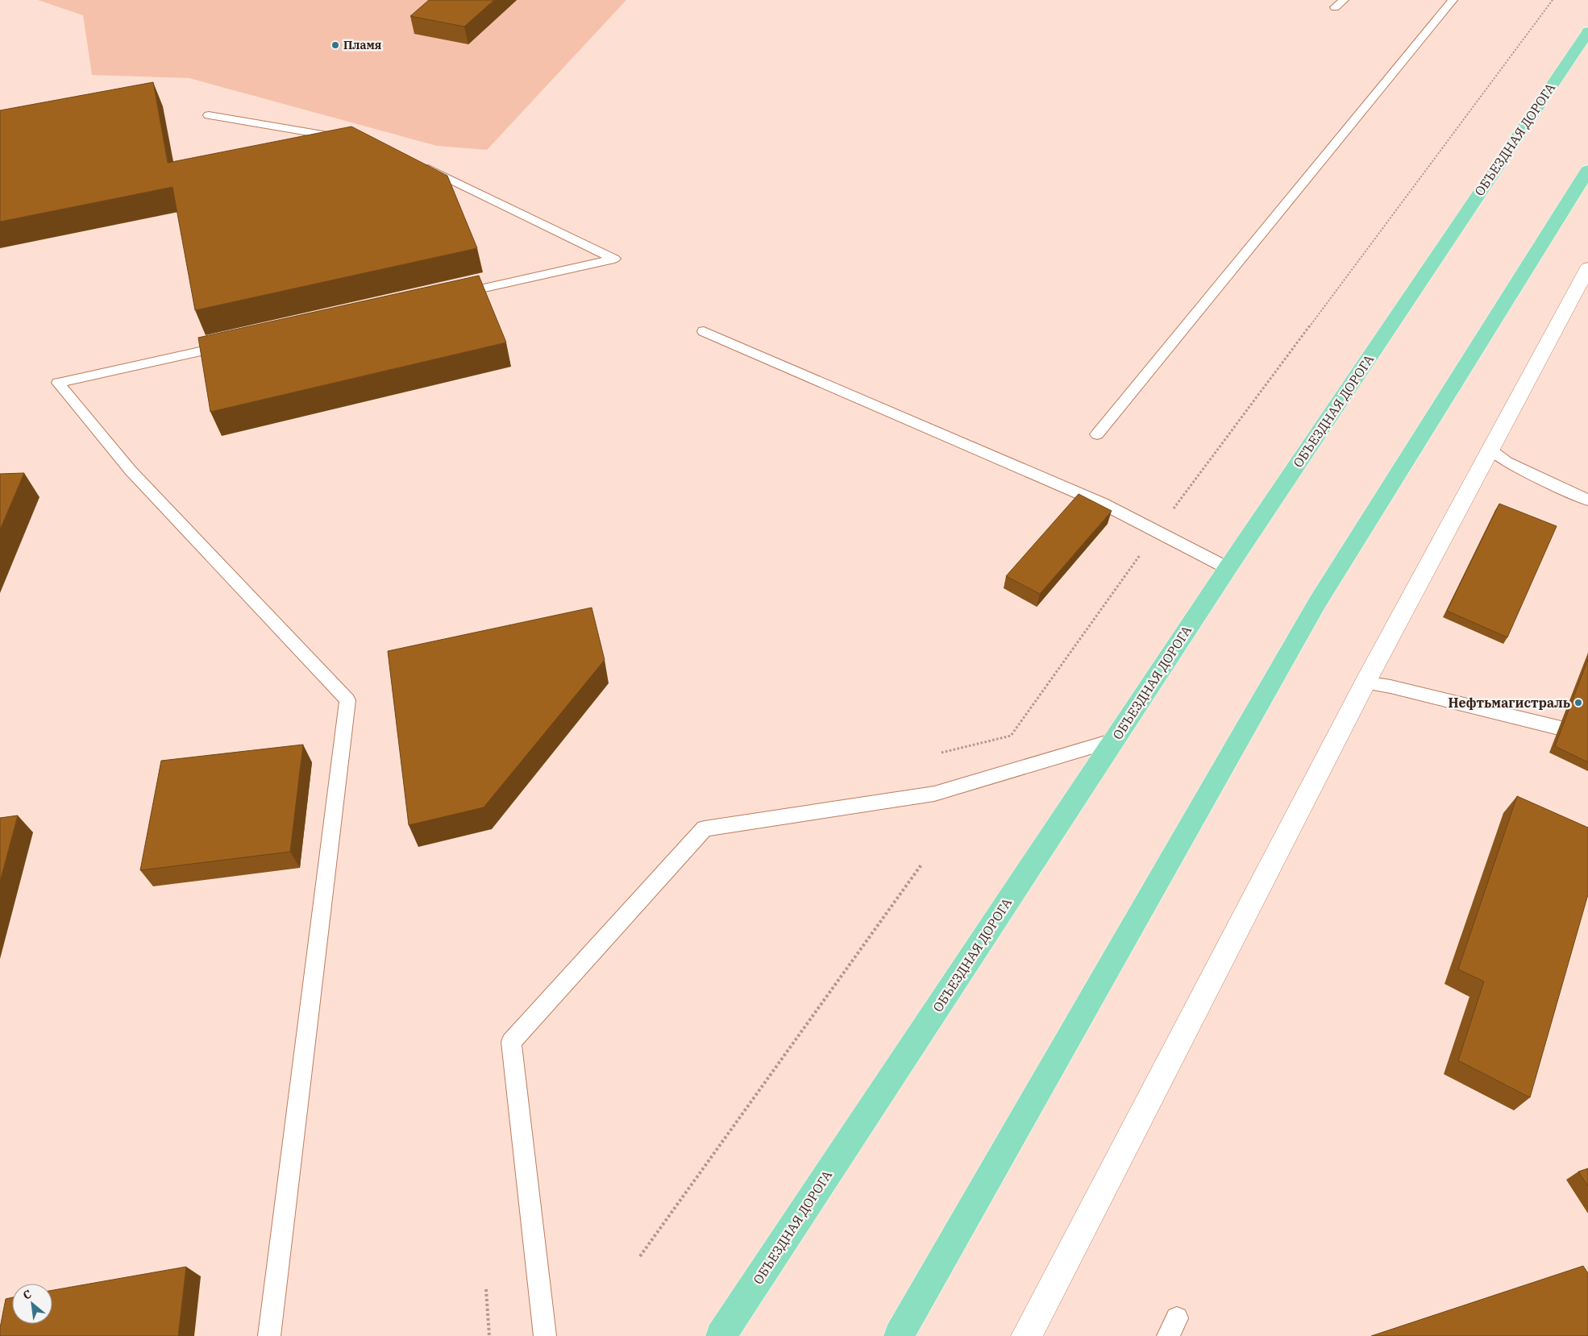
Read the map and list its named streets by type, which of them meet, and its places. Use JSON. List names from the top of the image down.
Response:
{
  "streets": {
    "main road": ["ОБЪЕЗДНАЯ ДОРОГА"]
  },
  "places": ["Пламя", "Нефтьмагистраль"],
  "north": "top left"
}
